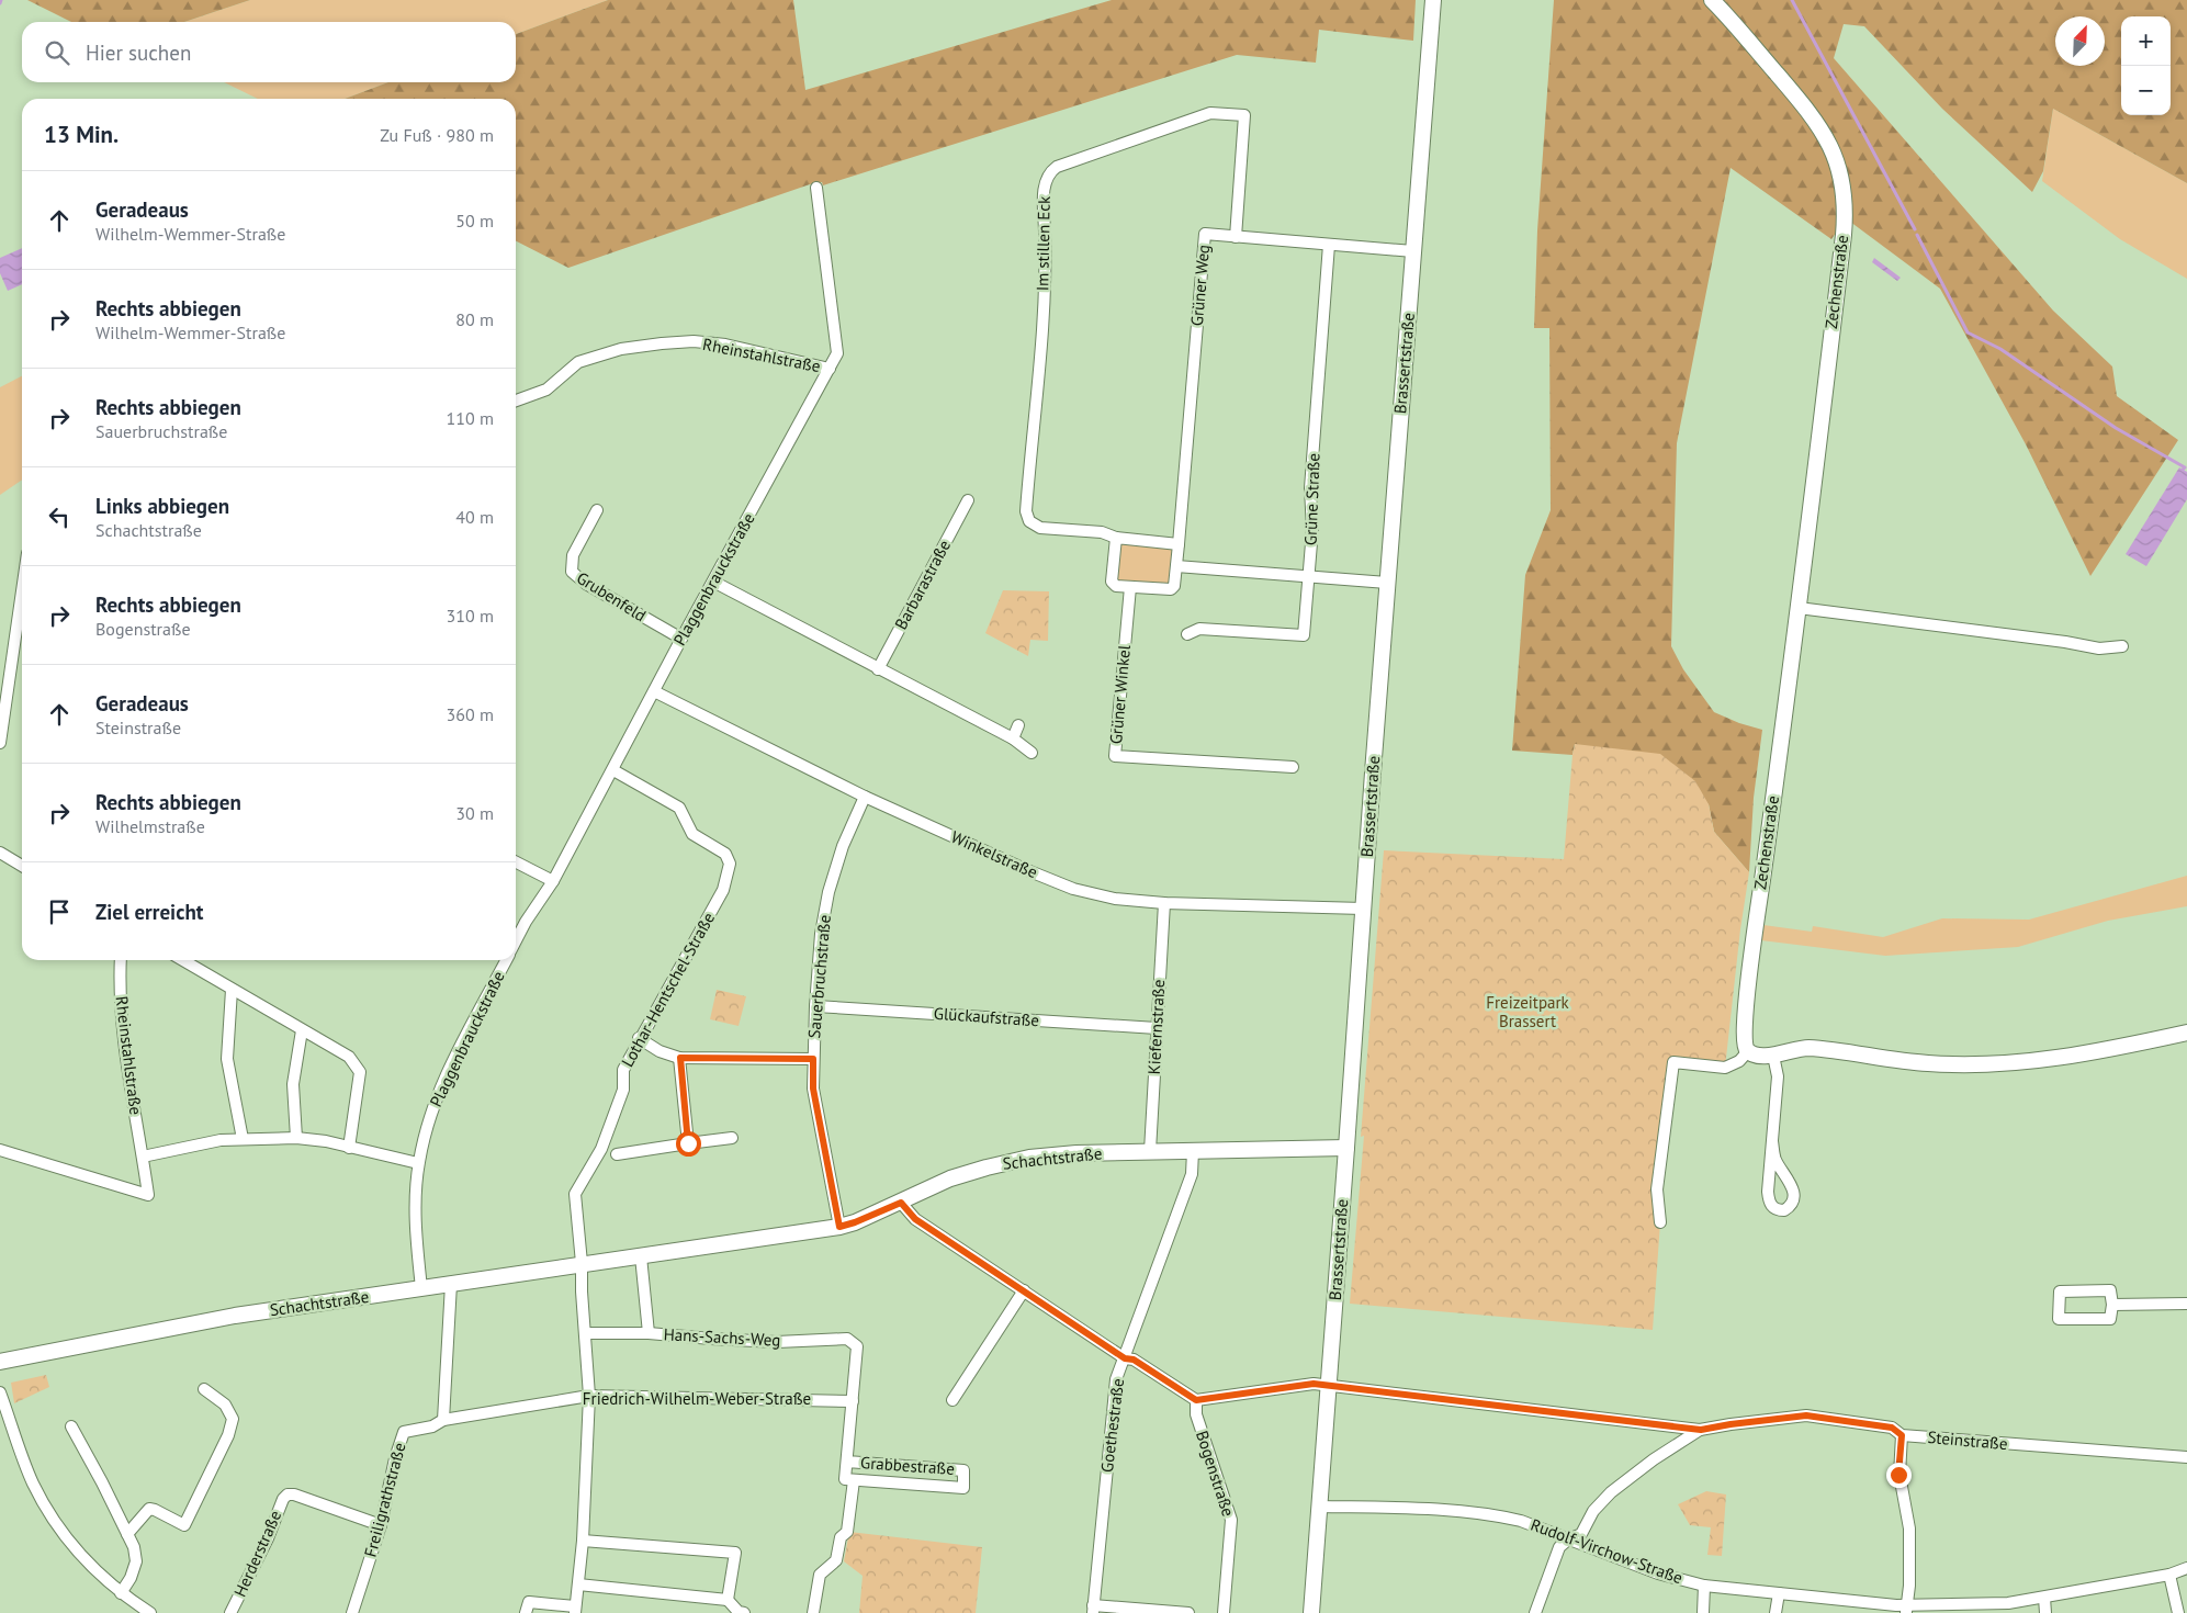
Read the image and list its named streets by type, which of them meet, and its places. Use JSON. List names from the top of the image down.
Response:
{
  "streets": {
    "street": [
      "Im stillen Eck",
      "Zechenstraße",
      "Grüner Weg",
      "Rheinstahlstraße",
      "Brassertstraße",
      "Grüne Straße",
      "Plaggenbrauckstraße",
      "Barbarastraße",
      "Grubenfeld",
      "Grüner Winkel",
      "Winkelstraße",
      "Sauerbruchstraße",
      "Lothar-Hentschel-Straße",
      "Glückaufstraße",
      "Kiefernstraße",
      "Schachtstraße",
      "Hans-Sachs-Weg",
      "Friedrich-Wilhelm-Weber-Straße",
      "Goethestraße",
      "Steinstraße",
      "Grabbestraße",
      "Bogenstraße",
      "Freiligrathstraße",
      "Rudolf-Virchow-Straße",
      "Herderstraße"
    ]
  },
  "crossings": [
    ["Im stillen Eck", "Grüner Weg"],
    ["Grüner Weg", "Brassertstraße"],
    ["Grüner Weg", "Grüne Straße"],
    ["Grüner Weg", "Grüner Winkel"],
    ["Rheinstahlstraße", "Plaggenbrauckstraße"],
    ["Brassertstraße", "Winkelstraße"],
    ["Brassertstraße", "Schachtstraße"],
    ["Brassertstraße", "Steinstraße"],
    ["Brassertstraße", "Rudolf-Virchow-Straße"],
    ["Plaggenbrauckstraße", "Grubenfeld"],
    ["Plaggenbrauckstraße", "Winkelstraße"],
    ["Plaggenbrauckstraße", "Lothar-Hentschel-Straße"],
    ["Plaggenbrauckstraße", "Schachtstraße"],
    ["Winkelstraße", "Sauerbruchstraße"],
    ["Winkelstraße", "Kiefernstraße"],
    ["Sauerbruchstraße", "Glückaufstraße"],
    ["Sauerbruchstraße", "Schachtstraße"],
    ["Lothar-Hentschel-Straße", "Schachtstraße"],
    ["Lothar-Hentschel-Straße", "Hans-Sachs-Weg"],
    ["Lothar-Hentschel-Straße", "Friedrich-Wilhelm-Weber-Straße"],
    ["Glückaufstraße", "Kiefernstraße"],
    ["Kiefernstraße", "Schachtstraße"],
    ["Schachtstraße", "Goethestraße"],
    ["Hans-Sachs-Weg", "Friedrich-Wilhelm-Weber-Straße"],
    ["Friedrich-Wilhelm-Weber-Straße", "Freiligrathstraße"],
    ["Freiligrathstraße", "Herderstraße"]
  ],
  "parks": ["Freizeitpark Brassert"],
  "north": "top right",
  "page": {
    "map_buttons": ["+", "−"],
    "search": "Hier suchen",
    "heading": ["13 Min.", "Zu Fuß · 980 m"],
    "list": [
      ["Geradeaus", "Wilhelm-Wemmer-Straße", "50 m"],
      ["Rechts abbiegen", "Wilhelm-Wemmer-Straße", "80 m"],
      ["Rechts abbiegen", "Sauerbruchstraße", "110 m"],
      ["Links abbiegen", "Schachtstraße", "40 m"],
      ["Rechts abbiegen", "Bogenstraße", "310 m"],
      ["Geradeaus", "Steinstraße", "360 m"],
      ["Rechts abbiegen", "Wilhelmstraße", "30 m"],
      "Ziel erreicht"
    ]
  }
}
